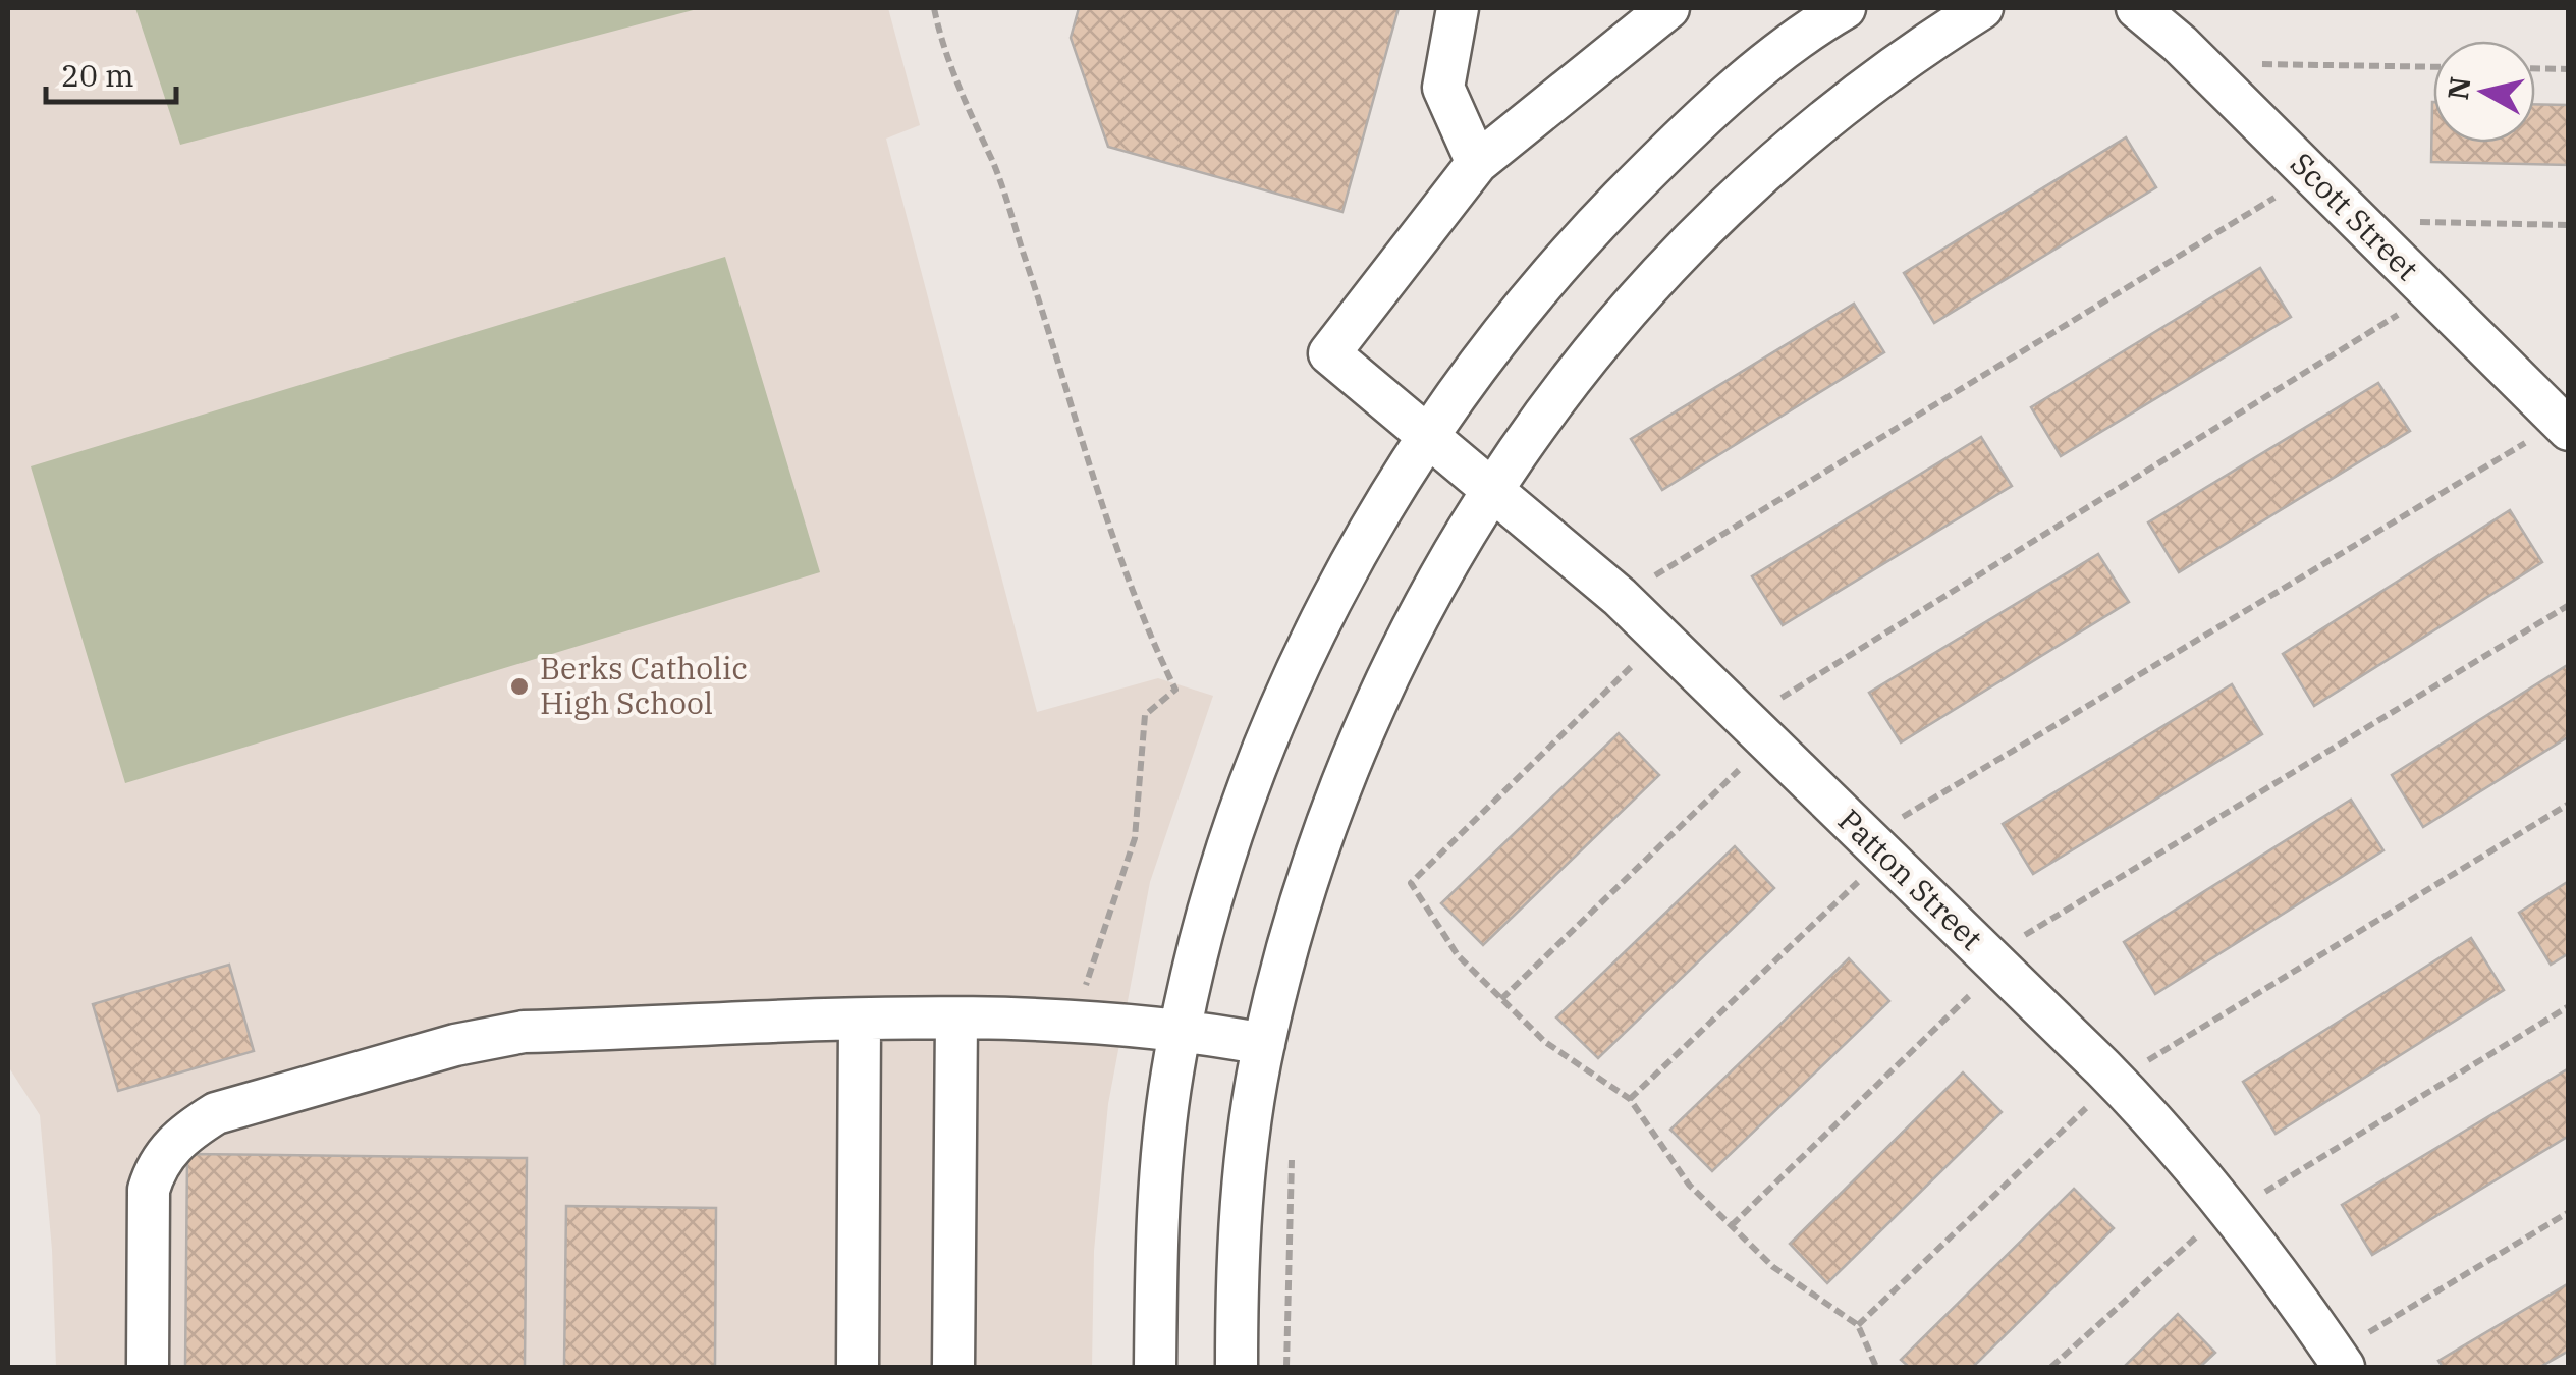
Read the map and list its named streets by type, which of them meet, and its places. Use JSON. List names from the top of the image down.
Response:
{
  "streets": {
    "street": ["Scott Street", "Patton Street"]
  },
  "places": ["Berks Catholic High School"],
  "scale_bar": "20 m",
  "north": "left"
}
